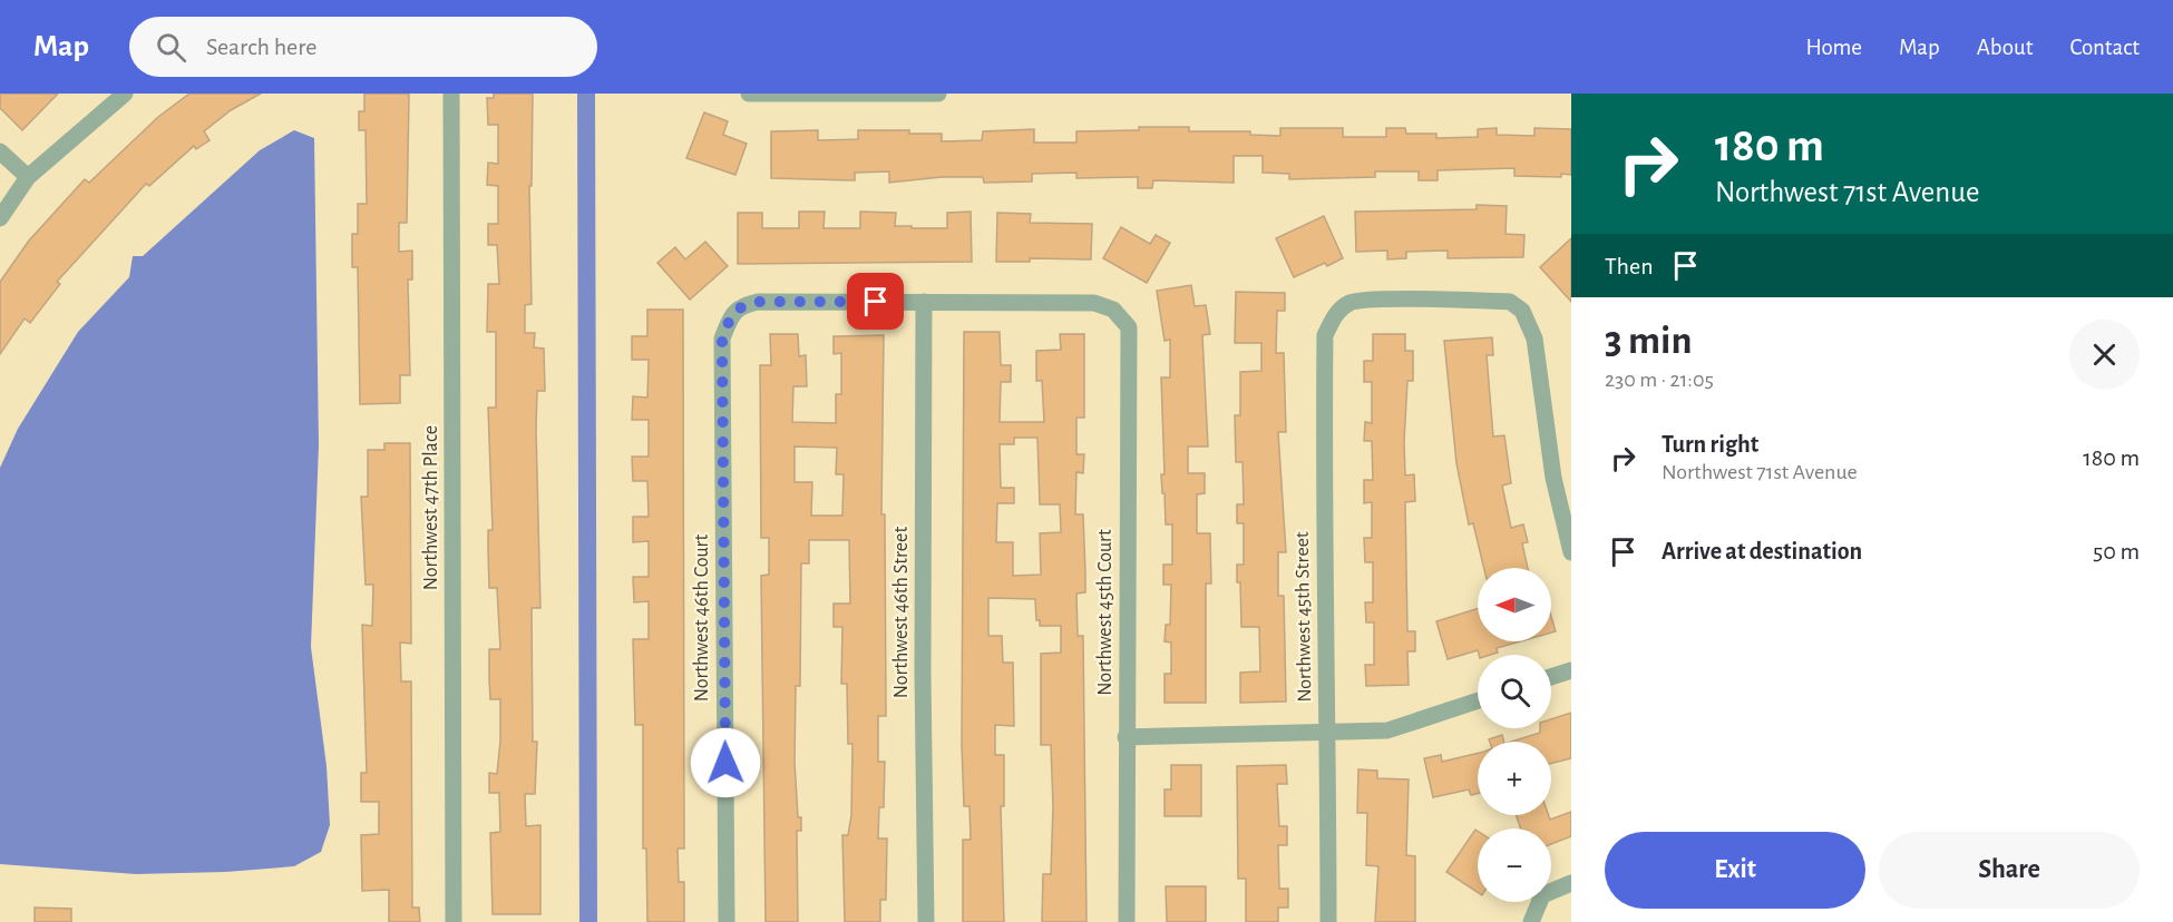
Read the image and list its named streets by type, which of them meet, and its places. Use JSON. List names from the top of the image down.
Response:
{
  "streets": {
    "street": [
      "Northwest 47th Place",
      "Northwest 46th Street",
      "Northwest 45th Court",
      "Northwest 45th Street",
      "Northwest 46th Court"
    ]
  },
  "crossings": [
    ["Northwest 46th Street", "Northwest 45th Court"],
    ["Northwest 46th Street", "Northwest 46th Court"],
    ["Northwest 45th Court", "Northwest 46th Court"]
  ],
  "north": "left",
  "page": {
    "header": "Map",
    "search": "Search here",
    "nav": [
      "Home",
      "Map",
      "About",
      "Contact"
    ],
    "turn": ["180 m", "Northwest 71st Avenue"],
    "then": "Then",
    "heading": ["3 min", "230 m · 21:05"],
    "list": [
      {
        "name": "Turn right",
        "note": "Northwest 71st Avenue",
        "value": "180 m"
      },
      {
        "name": "Arrive at destination",
        "value": "50 m"
      }
    ],
    "map_buttons": ["+", "−"],
    "buttons": ["Exit", "Share"]
  }
}
